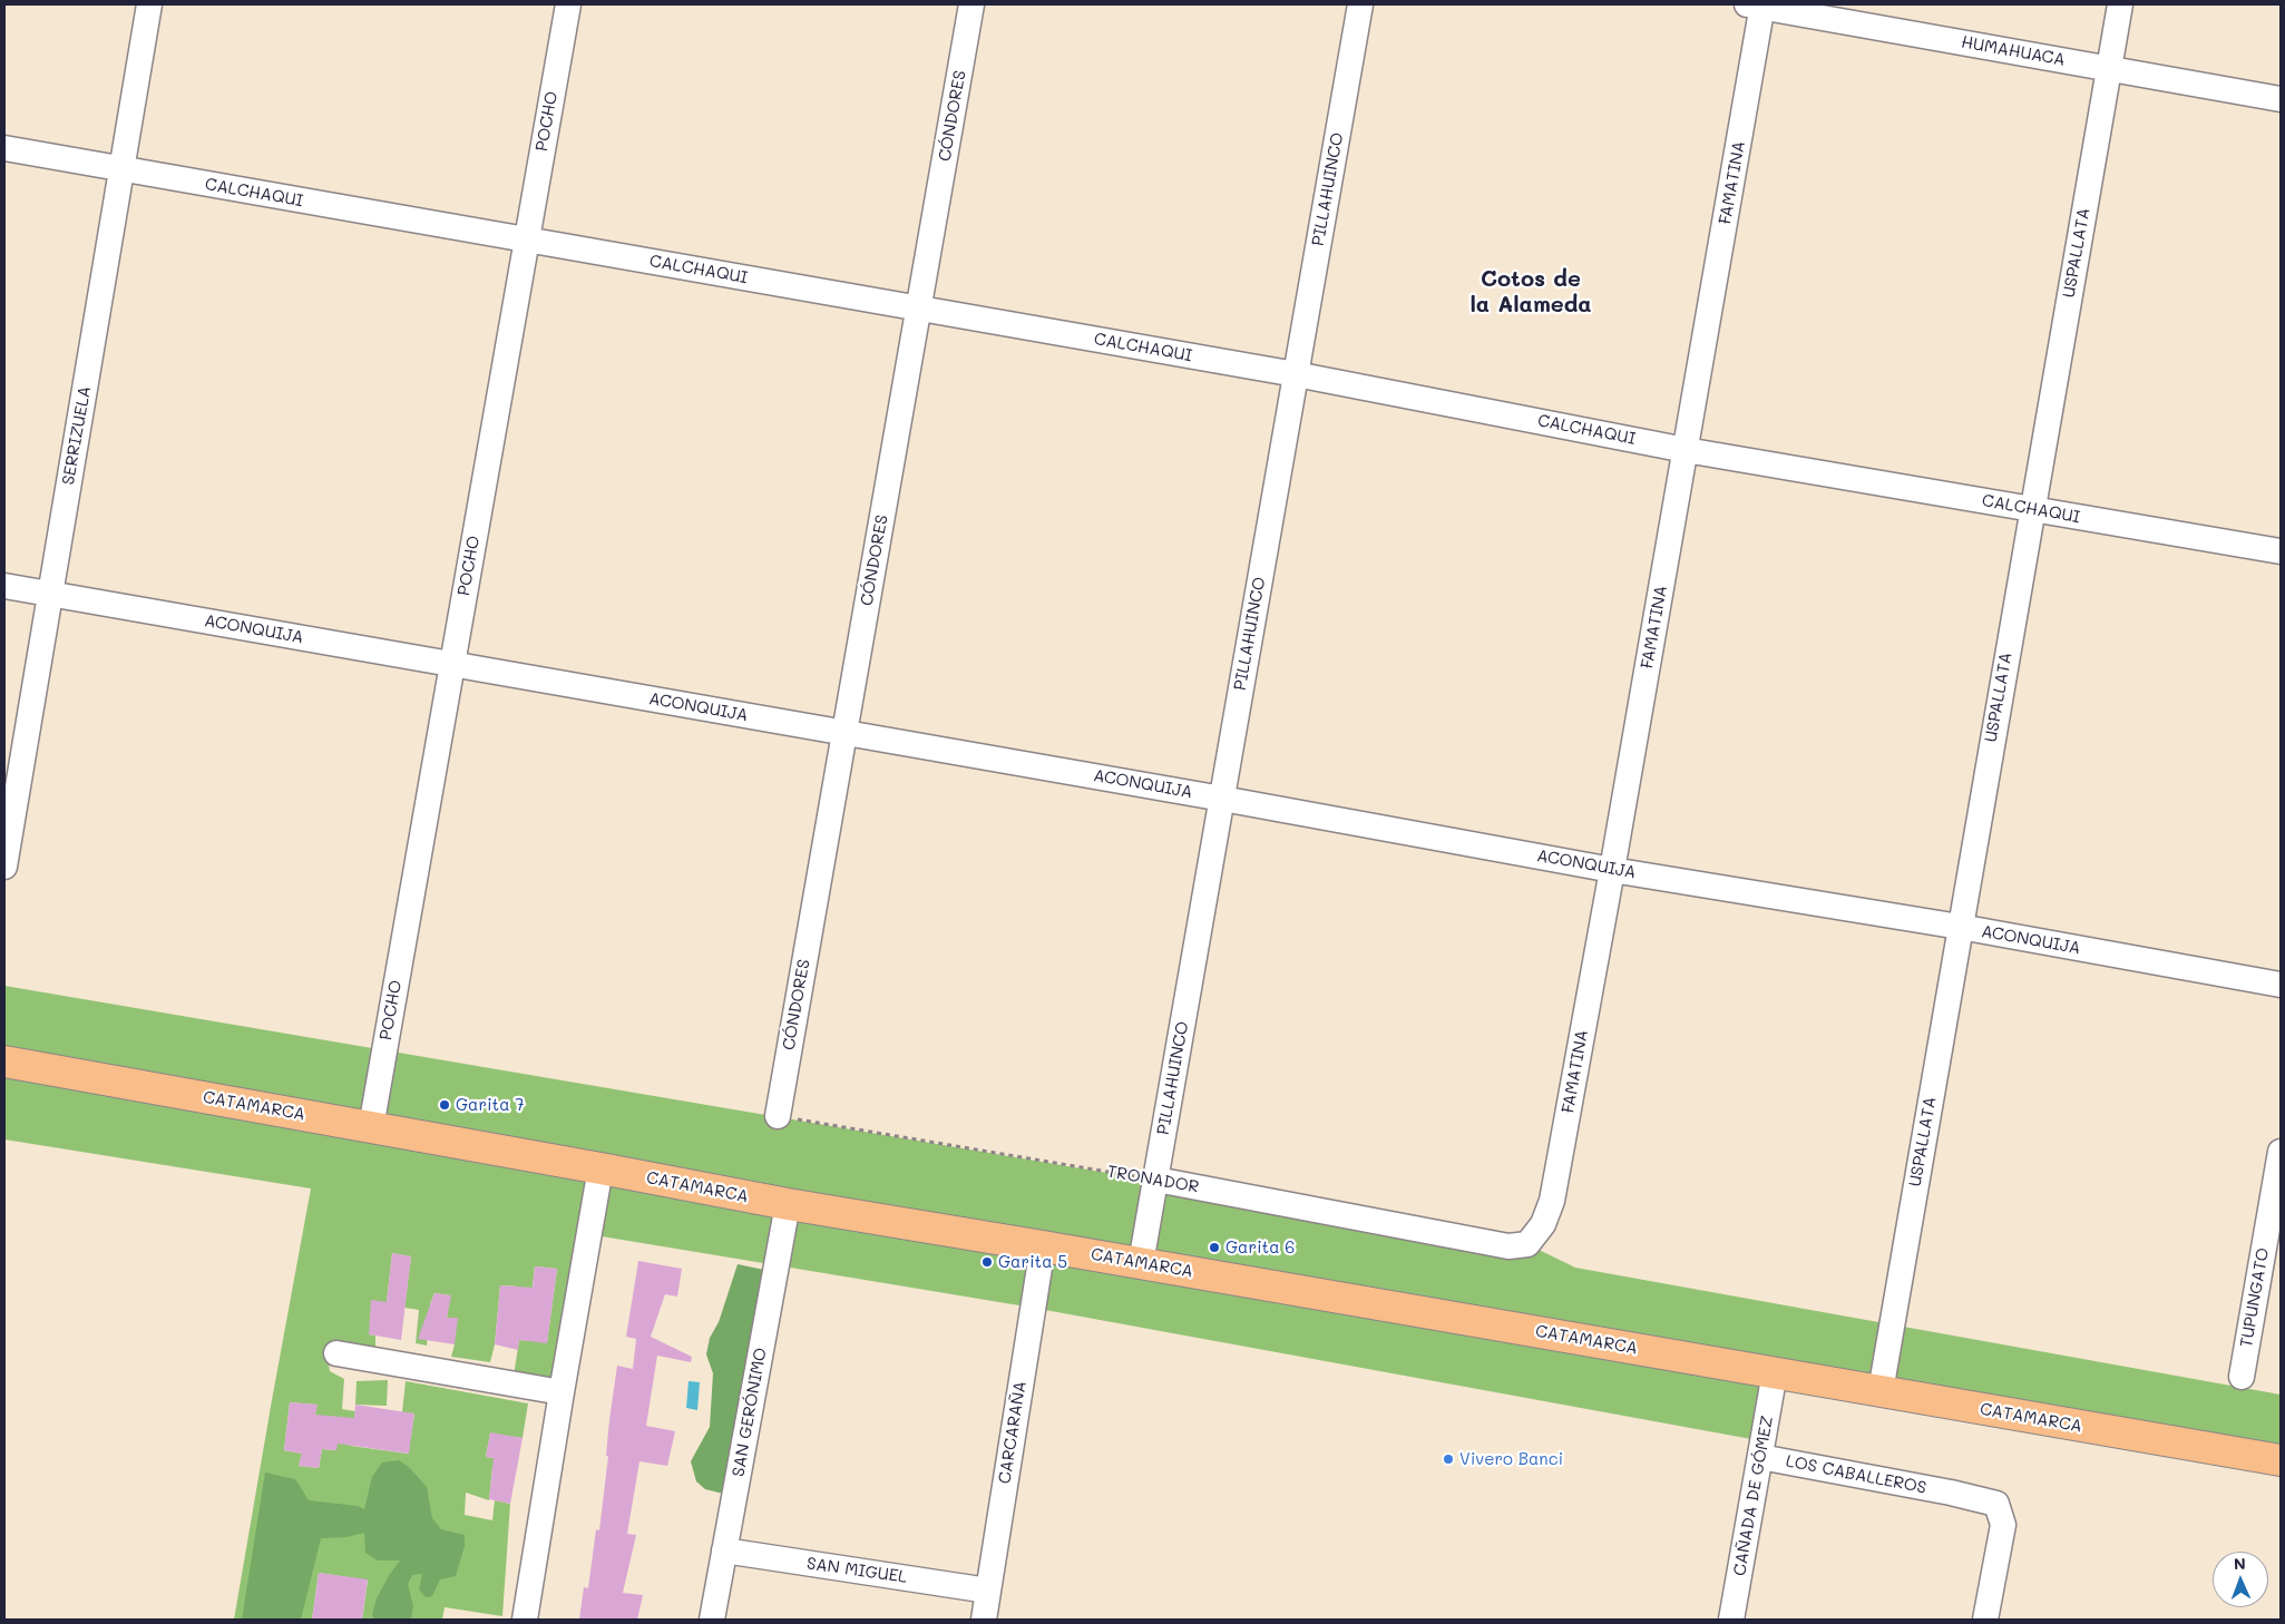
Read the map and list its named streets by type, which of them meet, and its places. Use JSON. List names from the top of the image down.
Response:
{
  "streets": {
    "main road": ["CATAMARCA"],
    "street": [
      "HUMAHUACA",
      "CÓNDORES",
      "POCHO",
      "FAMATINA",
      "PILLAHUINCO",
      "CALCHAQUI",
      "USPALLATA",
      "SERRIZUELA",
      "ACONQUIJA",
      "TRONADOR",
      "TUPUNGATO",
      "SAN GERÓNIMO",
      "CARCARAÑA",
      "LOS CABALLEROS",
      "CAÑADA DE GÓMEZ",
      "SAN MIGUEL"
    ]
  },
  "crossings": [
    ["HUMAHUACA", "FAMATINA"],
    ["HUMAHUACA", "USPALLATA"],
    ["CÓNDORES", "CALCHAQUI"],
    ["CÓNDORES", "ACONQUIJA"],
    ["CÓNDORES", "TRONADOR"],
    ["POCHO", "CALCHAQUI"],
    ["POCHO", "ACONQUIJA"],
    ["POCHO", "CATAMARCA"],
    ["FAMATINA", "CALCHAQUI"],
    ["FAMATINA", "ACONQUIJA"],
    ["FAMATINA", "TRONADOR"],
    ["PILLAHUINCO", "CALCHAQUI"],
    ["PILLAHUINCO", "ACONQUIJA"],
    ["PILLAHUINCO", "CATAMARCA"],
    ["PILLAHUINCO", "TRONADOR"],
    ["CALCHAQUI", "USPALLATA"],
    ["CALCHAQUI", "SERRIZUELA"],
    ["USPALLATA", "ACONQUIJA"],
    ["USPALLATA", "CATAMARCA"],
    ["SERRIZUELA", "ACONQUIJA"],
    ["CATAMARCA", "SAN GERÓNIMO"],
    ["CATAMARCA", "CARCARAÑA"],
    ["CATAMARCA", "CAÑADA DE GÓMEZ"],
    ["SAN GERÓNIMO", "SAN MIGUEL"],
    ["CARCARAÑA", "SAN MIGUEL"],
    ["LOS CABALLEROS", "CAÑADA DE GÓMEZ"]
  ],
  "districts": ["Cotos de la Alameda"],
  "places": [
    "Garita 7",
    "Garita 6",
    "Garita 5",
    "Vivero Banci"
  ],
  "north": "top"
}
